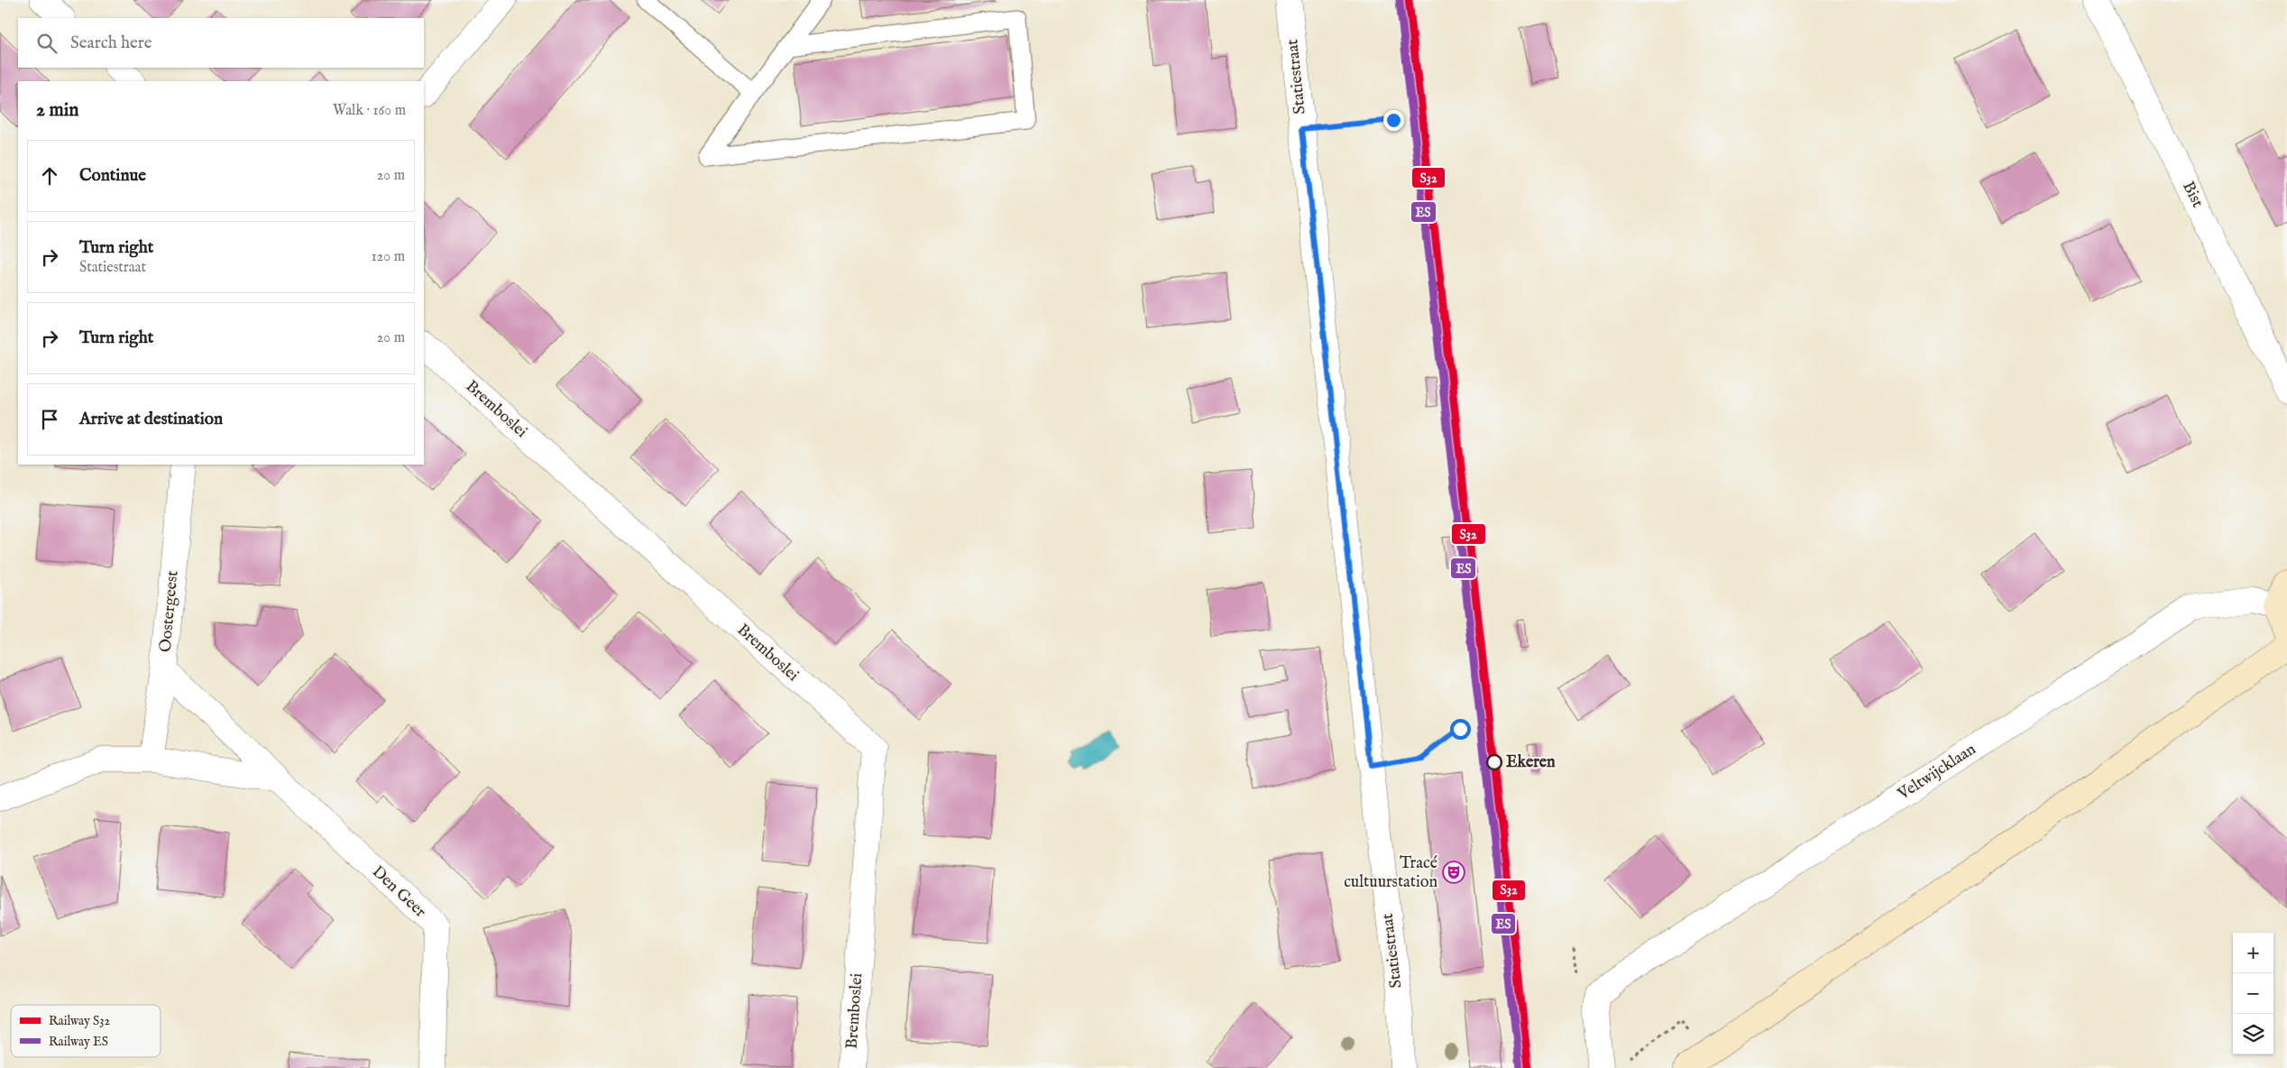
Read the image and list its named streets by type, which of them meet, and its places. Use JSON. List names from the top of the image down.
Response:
{
  "streets": {
    "street": [
      "Statiestraat",
      "Bist",
      "Bremboslei",
      "Oostergeest",
      "Veltwijcklaan",
      "Den Geer"
    ]
  },
  "crossings": [
    ["Oostergeest", "Den Geer"]
  ],
  "places": {
    "other": ["Ekeren"],
    "theatre": ["Tracé cultuurstation"]
  },
  "lines": ["rail line S32", "rail line ES"],
  "legend": ["Railway S32", "Railway ES"],
  "page": {
    "search": "Search here",
    "heading": ["2 min", "Walk · 160 m"],
    "list": [
      ["Continue", "20 m"],
      ["Turn right", "Statiestraat", "120 m"],
      ["Turn right", "20 m"],
      "Arrive at destination"
    ],
    "map_buttons": ["+", "−"]
  }
}
